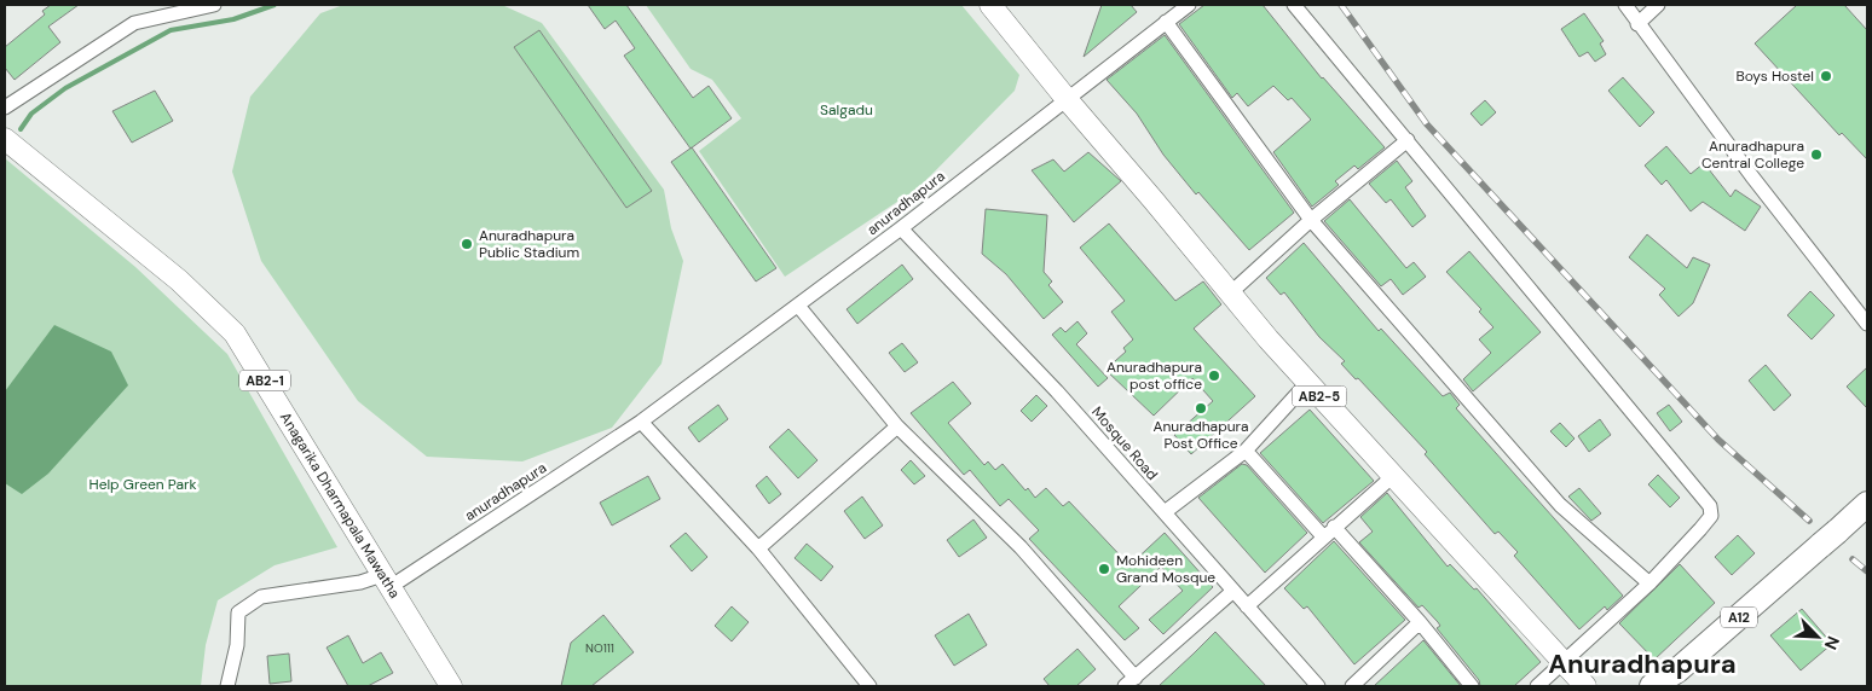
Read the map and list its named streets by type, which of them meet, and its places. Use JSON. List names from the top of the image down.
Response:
{
  "streets": {
    "highway": ["A12"],
    "main road": ["AB2-1", "AB2-5", "Anagarika Dharmapala Mawatha"],
    "street": ["anuradhapura", "Mosque Road"]
  },
  "crossings": [
    ["anuradhapura", "AB2-5"],
    ["anuradhapura", "Mosque Road"],
    ["anuradhapura", "Anagarika Dharmapala Mawatha"]
  ],
  "districts": ["Anuradhapura"],
  "parks": ["Salgadu", "Help Green Park"],
  "places": [
    "Boys Hostel",
    "Anuradhapura Central College",
    "Anuradhapura Public Stadium",
    "Anuradhapura post office",
    "Anuradhapura Post Office",
    "Mohideen Grand Mosque"
  ],
  "house_numbers": ["NO111"],
  "north": "bottom right"
}
